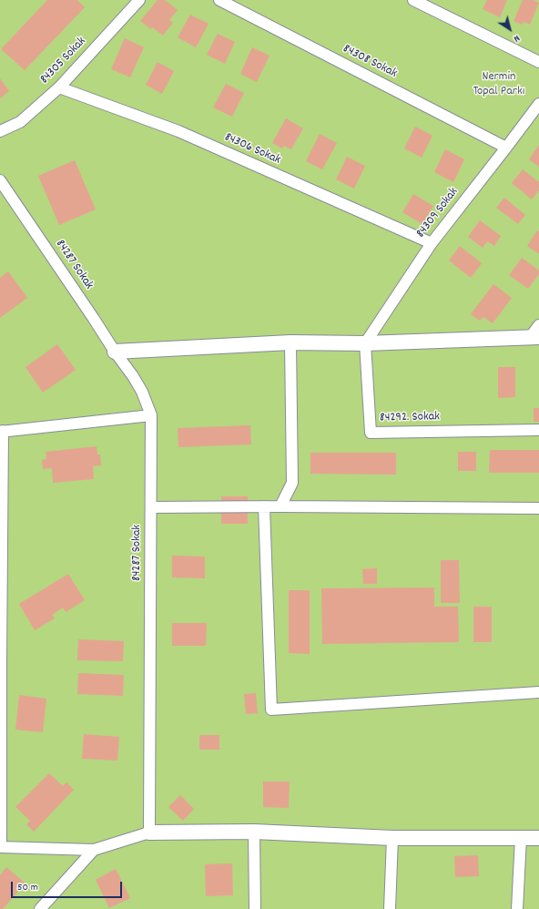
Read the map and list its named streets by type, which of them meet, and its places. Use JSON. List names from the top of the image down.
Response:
{
  "streets": {
    "street": [
      "84305 Sokak",
      "84308 Sokak",
      "84306 Sokak",
      "84309 Sokak",
      "84287 Sokak",
      "84292. Sokak"
    ]
  },
  "crossings": [
    ["84305 Sokak", "84306 Sokak"],
    ["84308 Sokak", "84309 Sokak"],
    ["84306 Sokak", "84309 Sokak"],
    ["84309 Sokak", "84292. Sokak"]
  ],
  "parks": ["Nermin Topal Parkı"],
  "scale_bar": "50 m",
  "north": "bottom right"
}
